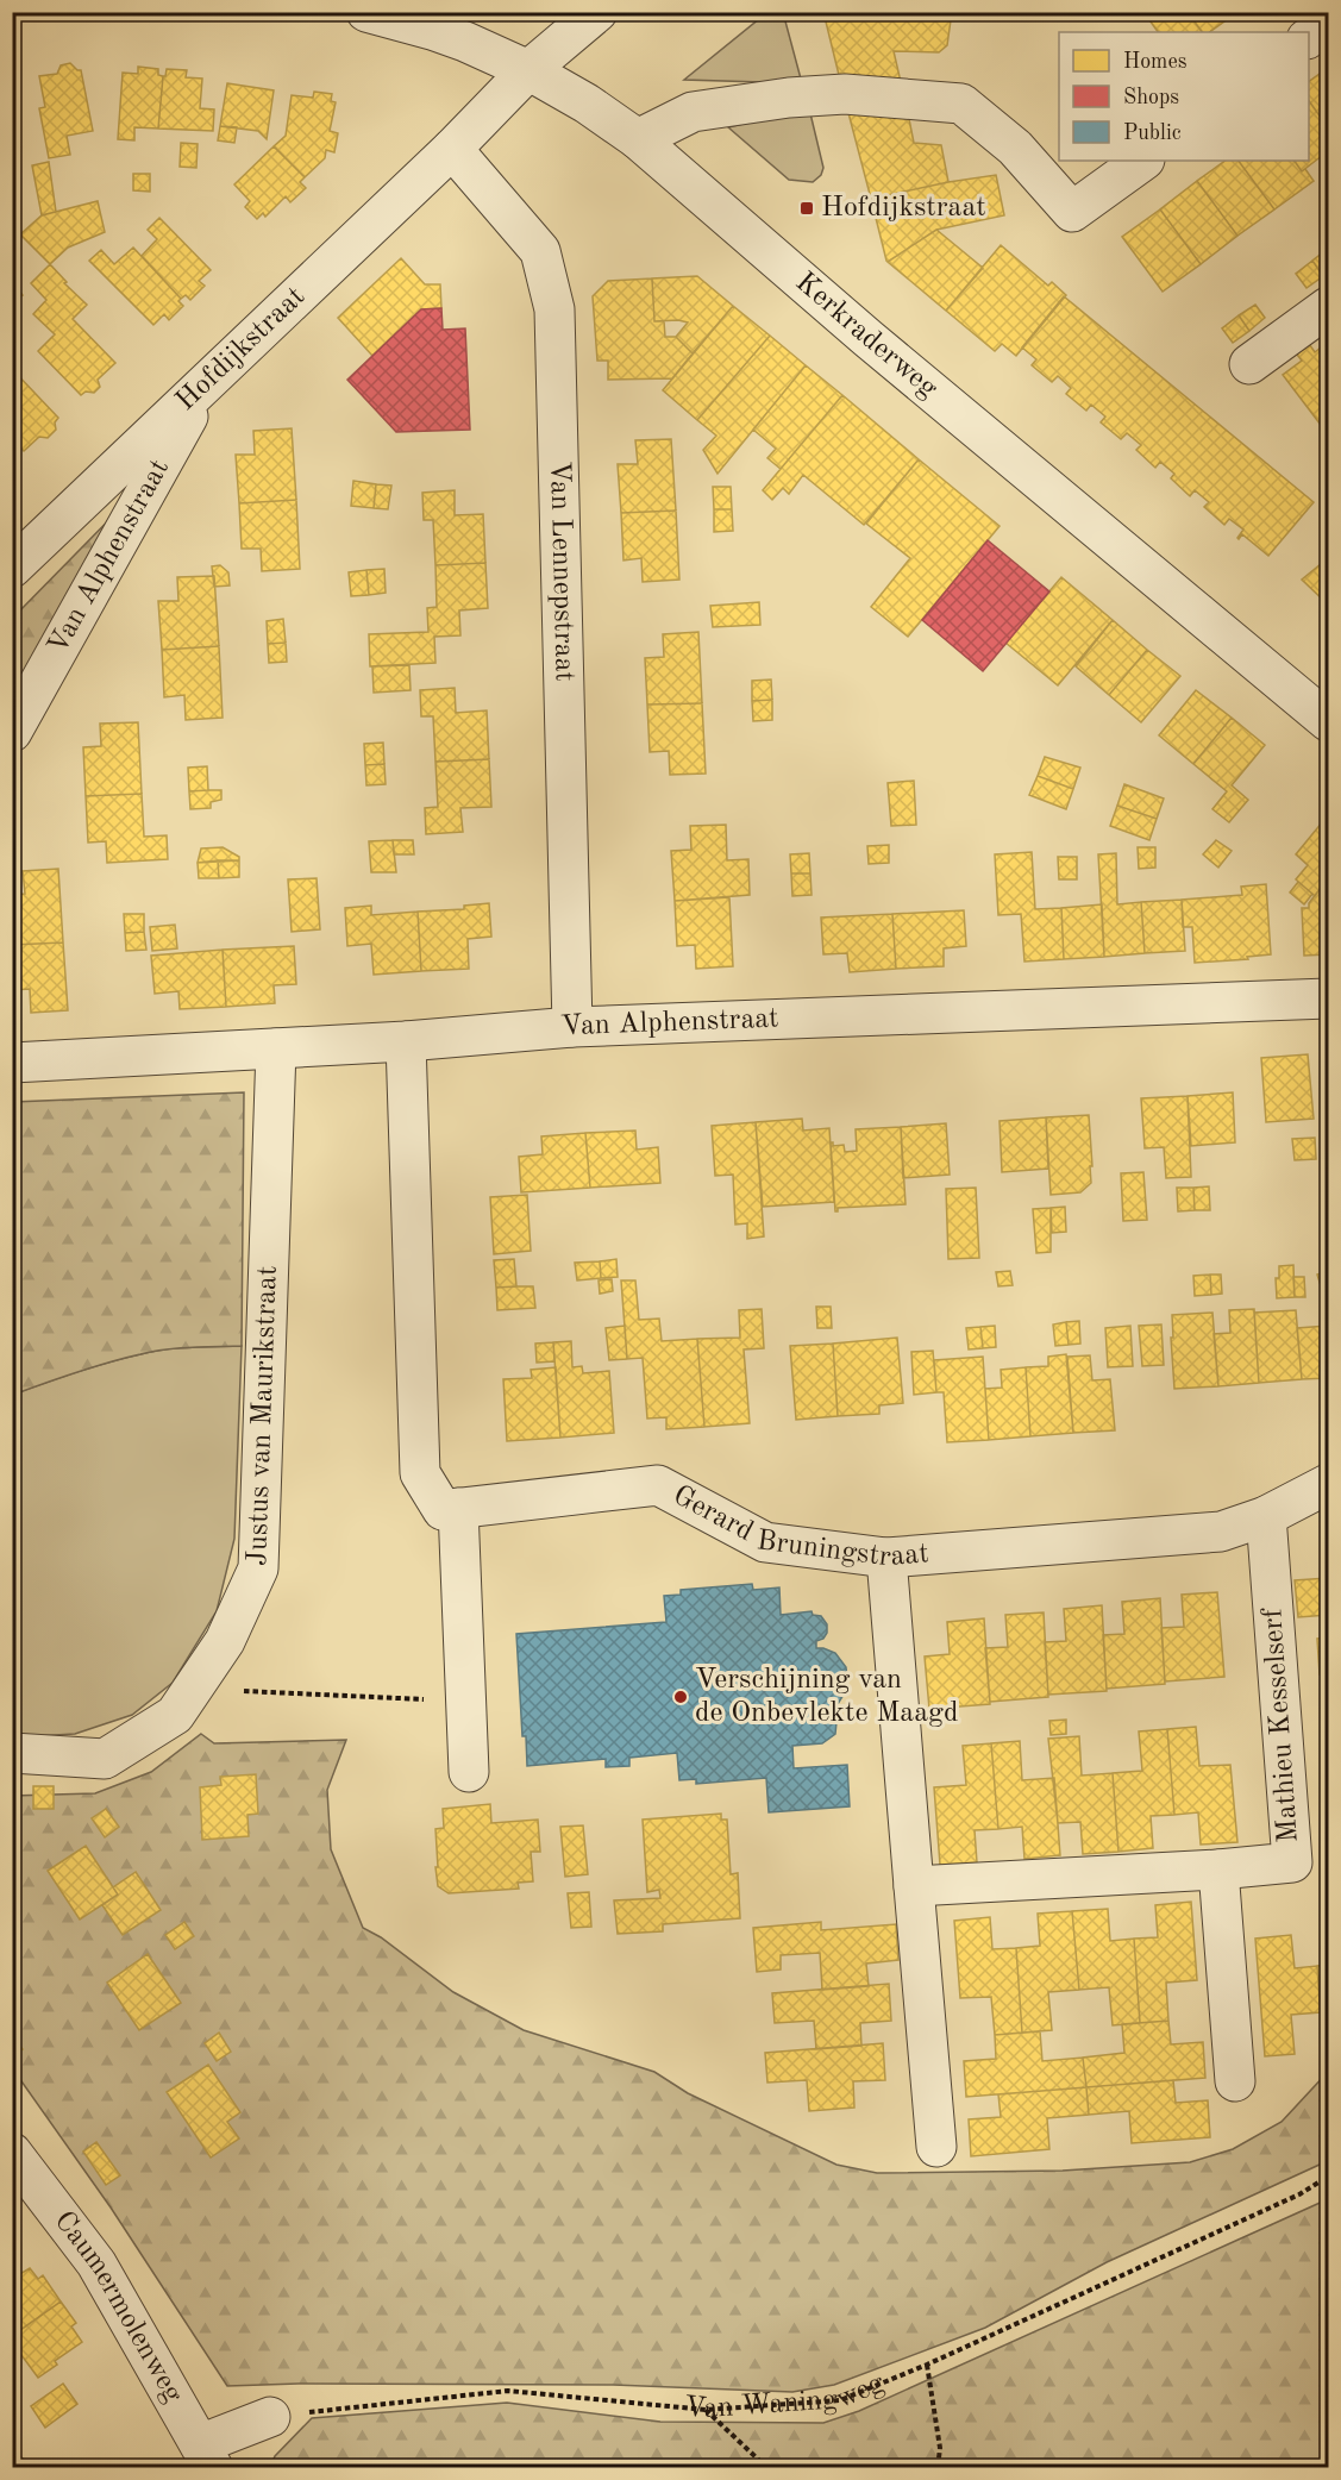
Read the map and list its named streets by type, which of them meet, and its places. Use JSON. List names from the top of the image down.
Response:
{
  "streets": {
    "street": [
      "Kerkraderweg",
      "Hofdijkstraat",
      "Van Alphenstraat",
      "Van Lennepstraat",
      "Justus van Maurikstraat",
      "Gerard Bruningstraat",
      "Mathieu Kesselserf",
      "Caumermolenweg"
    ],
    "path": ["Van Waningweg"]
  },
  "crossings": [
    ["Kerkraderweg", "Hofdijkstraat"],
    ["Hofdijkstraat", "Van Alphenstraat"],
    ["Hofdijkstraat", "Van Lennepstraat"],
    ["Van Alphenstraat", "Van Lennepstraat"],
    ["Van Alphenstraat", "Justus van Maurikstraat"],
    ["Gerard Bruningstraat", "Mathieu Kesselserf"]
  ],
  "places": {
    "transit": ["Hofdijkstraat"],
    "other": ["Verschijning van de Onbevlekte Maagd"]
  },
  "legend": ["Homes", "Shops", "Public"]
}
